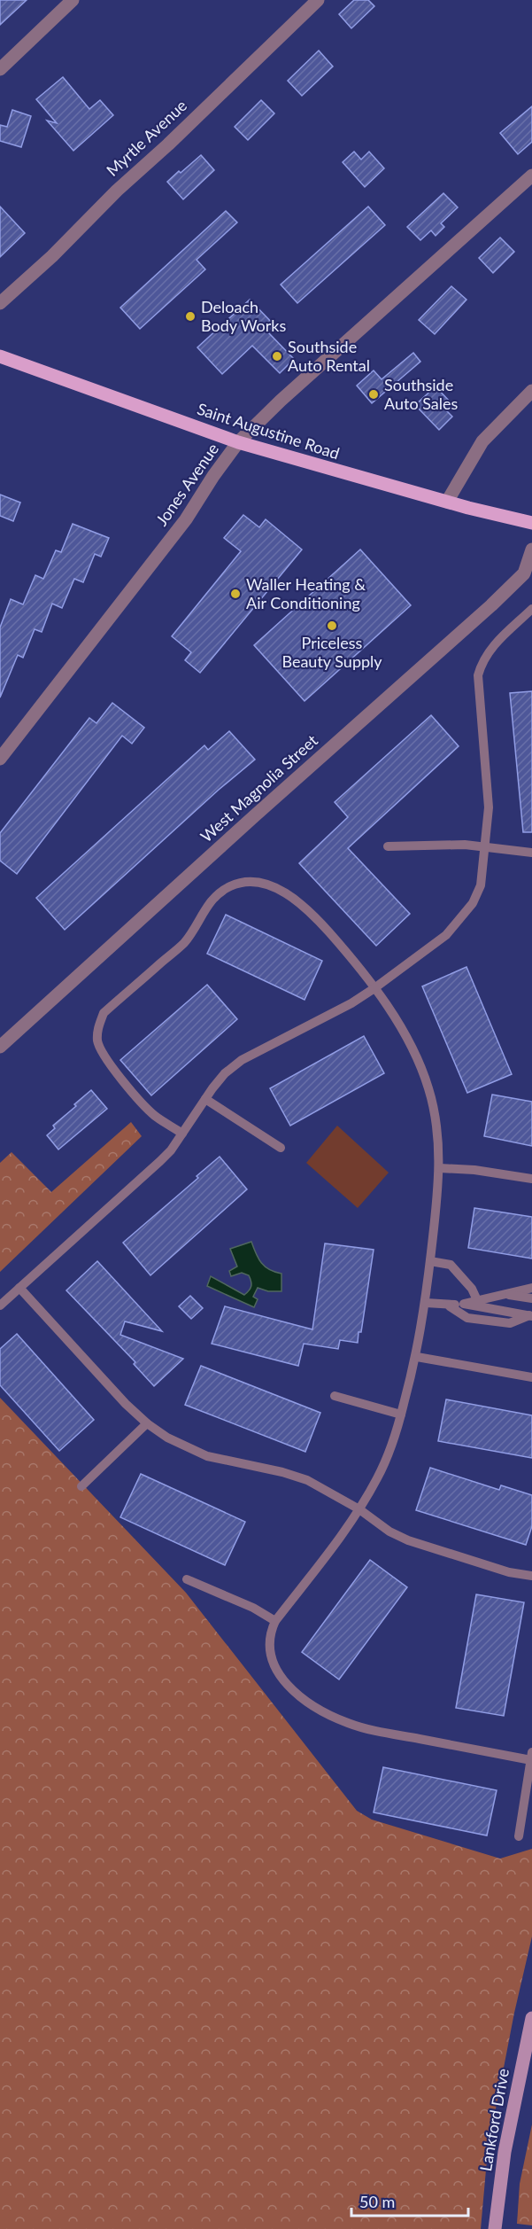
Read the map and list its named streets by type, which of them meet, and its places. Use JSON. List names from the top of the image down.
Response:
{
  "streets": {
    "main road": ["Saint Augustine Road", "Lankford Drive"],
    "street": ["Myrtle Avenue", "Jones Avenue", "West Magnolia Street"]
  },
  "crossings": [
    ["Saint Augustine Road", "Jones Avenue"]
  ],
  "places": [
    "Deloach Body Works",
    "Southside Auto Rental",
    "Southside Auto Sales",
    "Waller Heating & Air Conditioning",
    "Priceless Beauty Supply"
  ],
  "scale_bar": "50 m"
}
